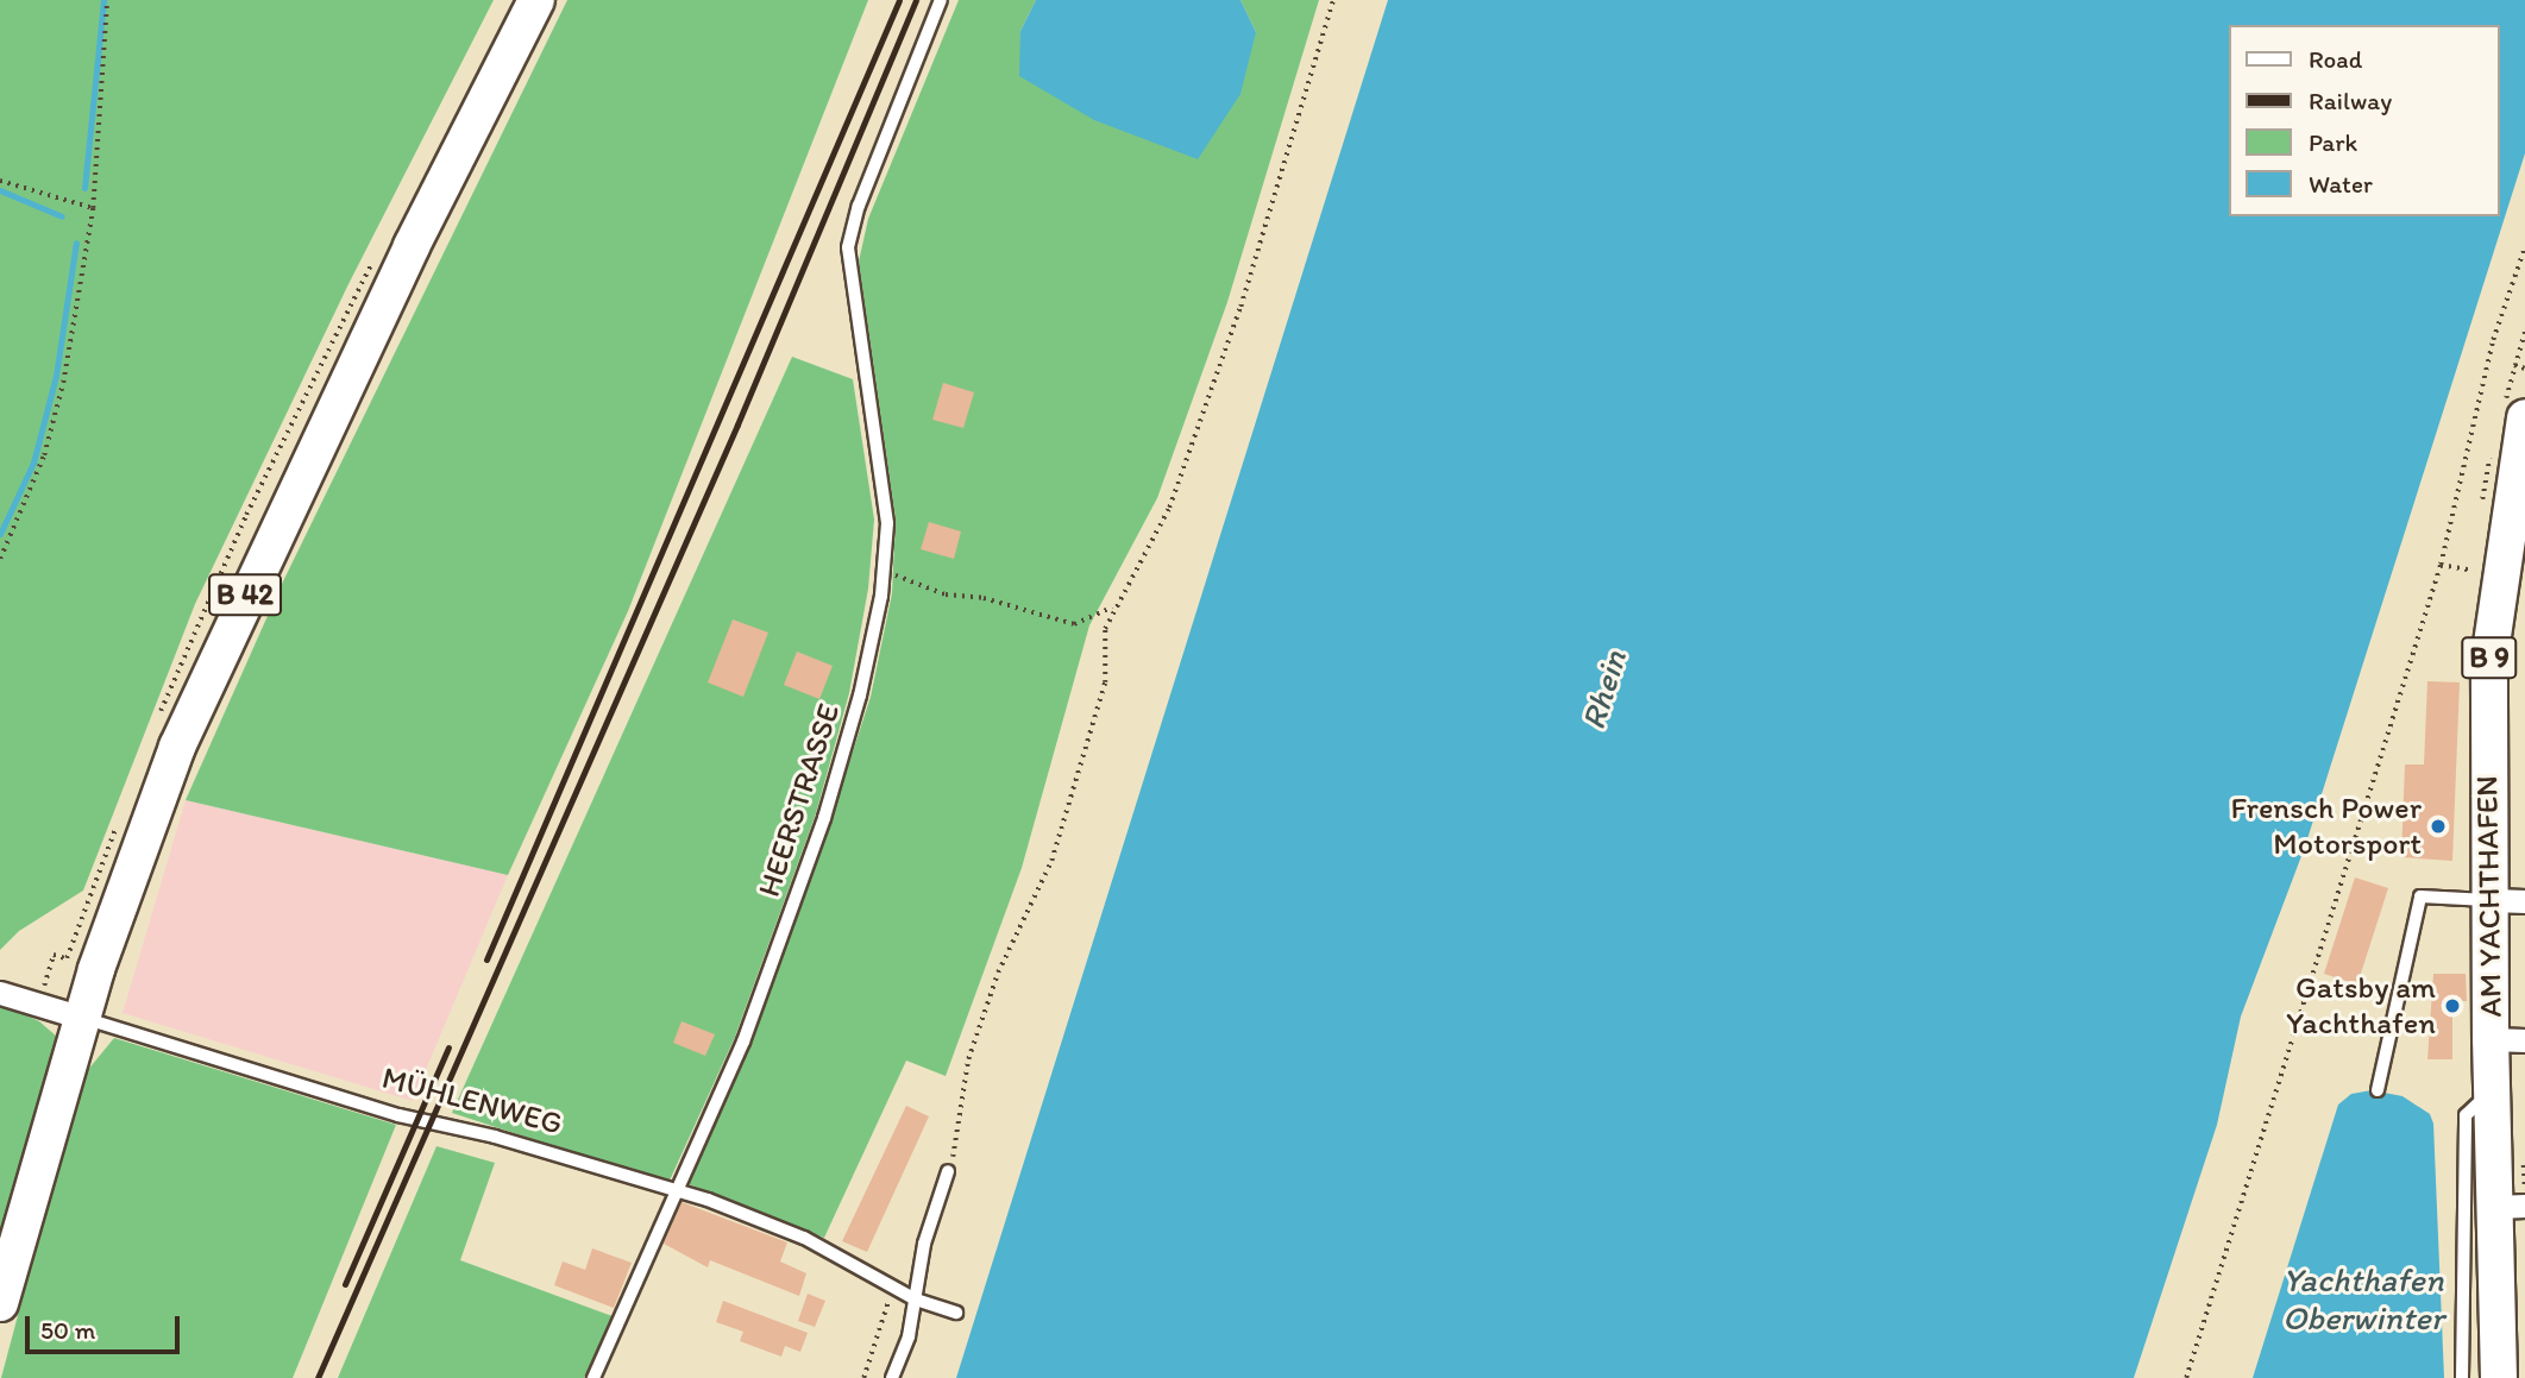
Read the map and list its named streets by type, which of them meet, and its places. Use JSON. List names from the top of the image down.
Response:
{
  "streets": {
    "main road": ["B 42", "B 9", "AM YACHTHAFEN"],
    "street": ["MÜHLENWEG"],
    "lane": ["HEERSTRASSE"]
  },
  "crossings": [
    ["B 42", "MÜHLENWEG"],
    ["HEERSTRASSE", "MÜHLENWEG"]
  ],
  "water": ["Rhein", "Yachthafen Oberwinter"],
  "places": ["Frensch Power Motorsport", "Gatsby am Yachthafen"],
  "legend": [
    "Road",
    "Railway",
    "Park",
    "Water"
  ],
  "scale_bar": "50 m"
}
